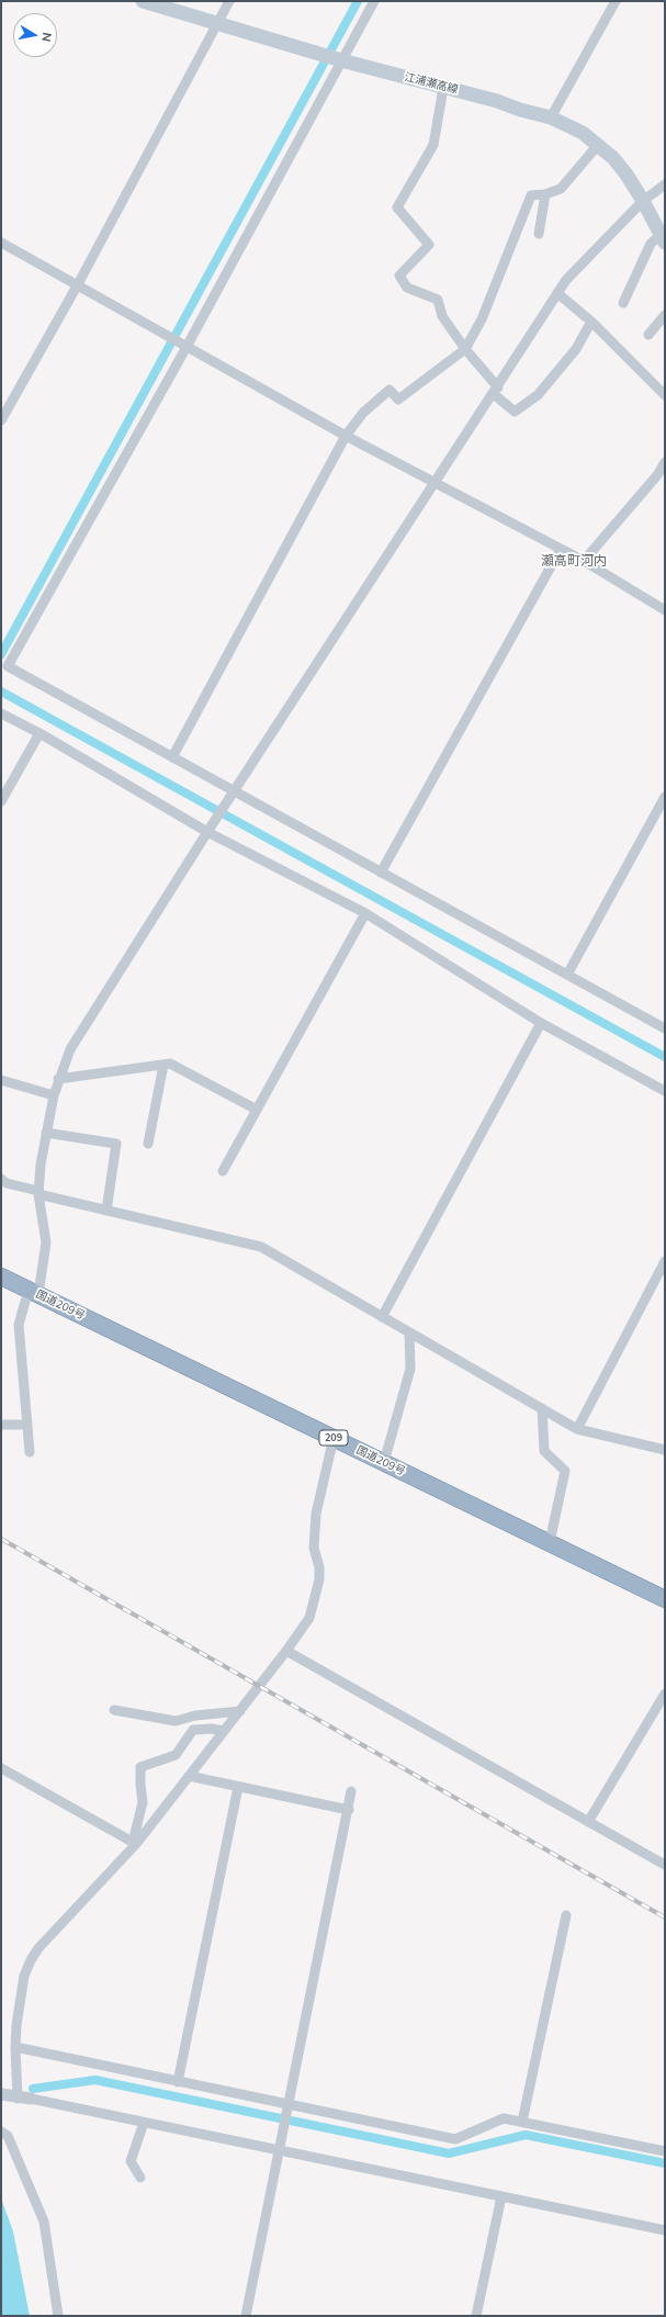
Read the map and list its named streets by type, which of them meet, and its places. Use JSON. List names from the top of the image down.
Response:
{
  "streets": {
    "highway": ["国道209号", "209"],
    "main road": ["江浦瀬高線"]
  },
  "districts": ["瀬高町河内"],
  "north": "right"
}
